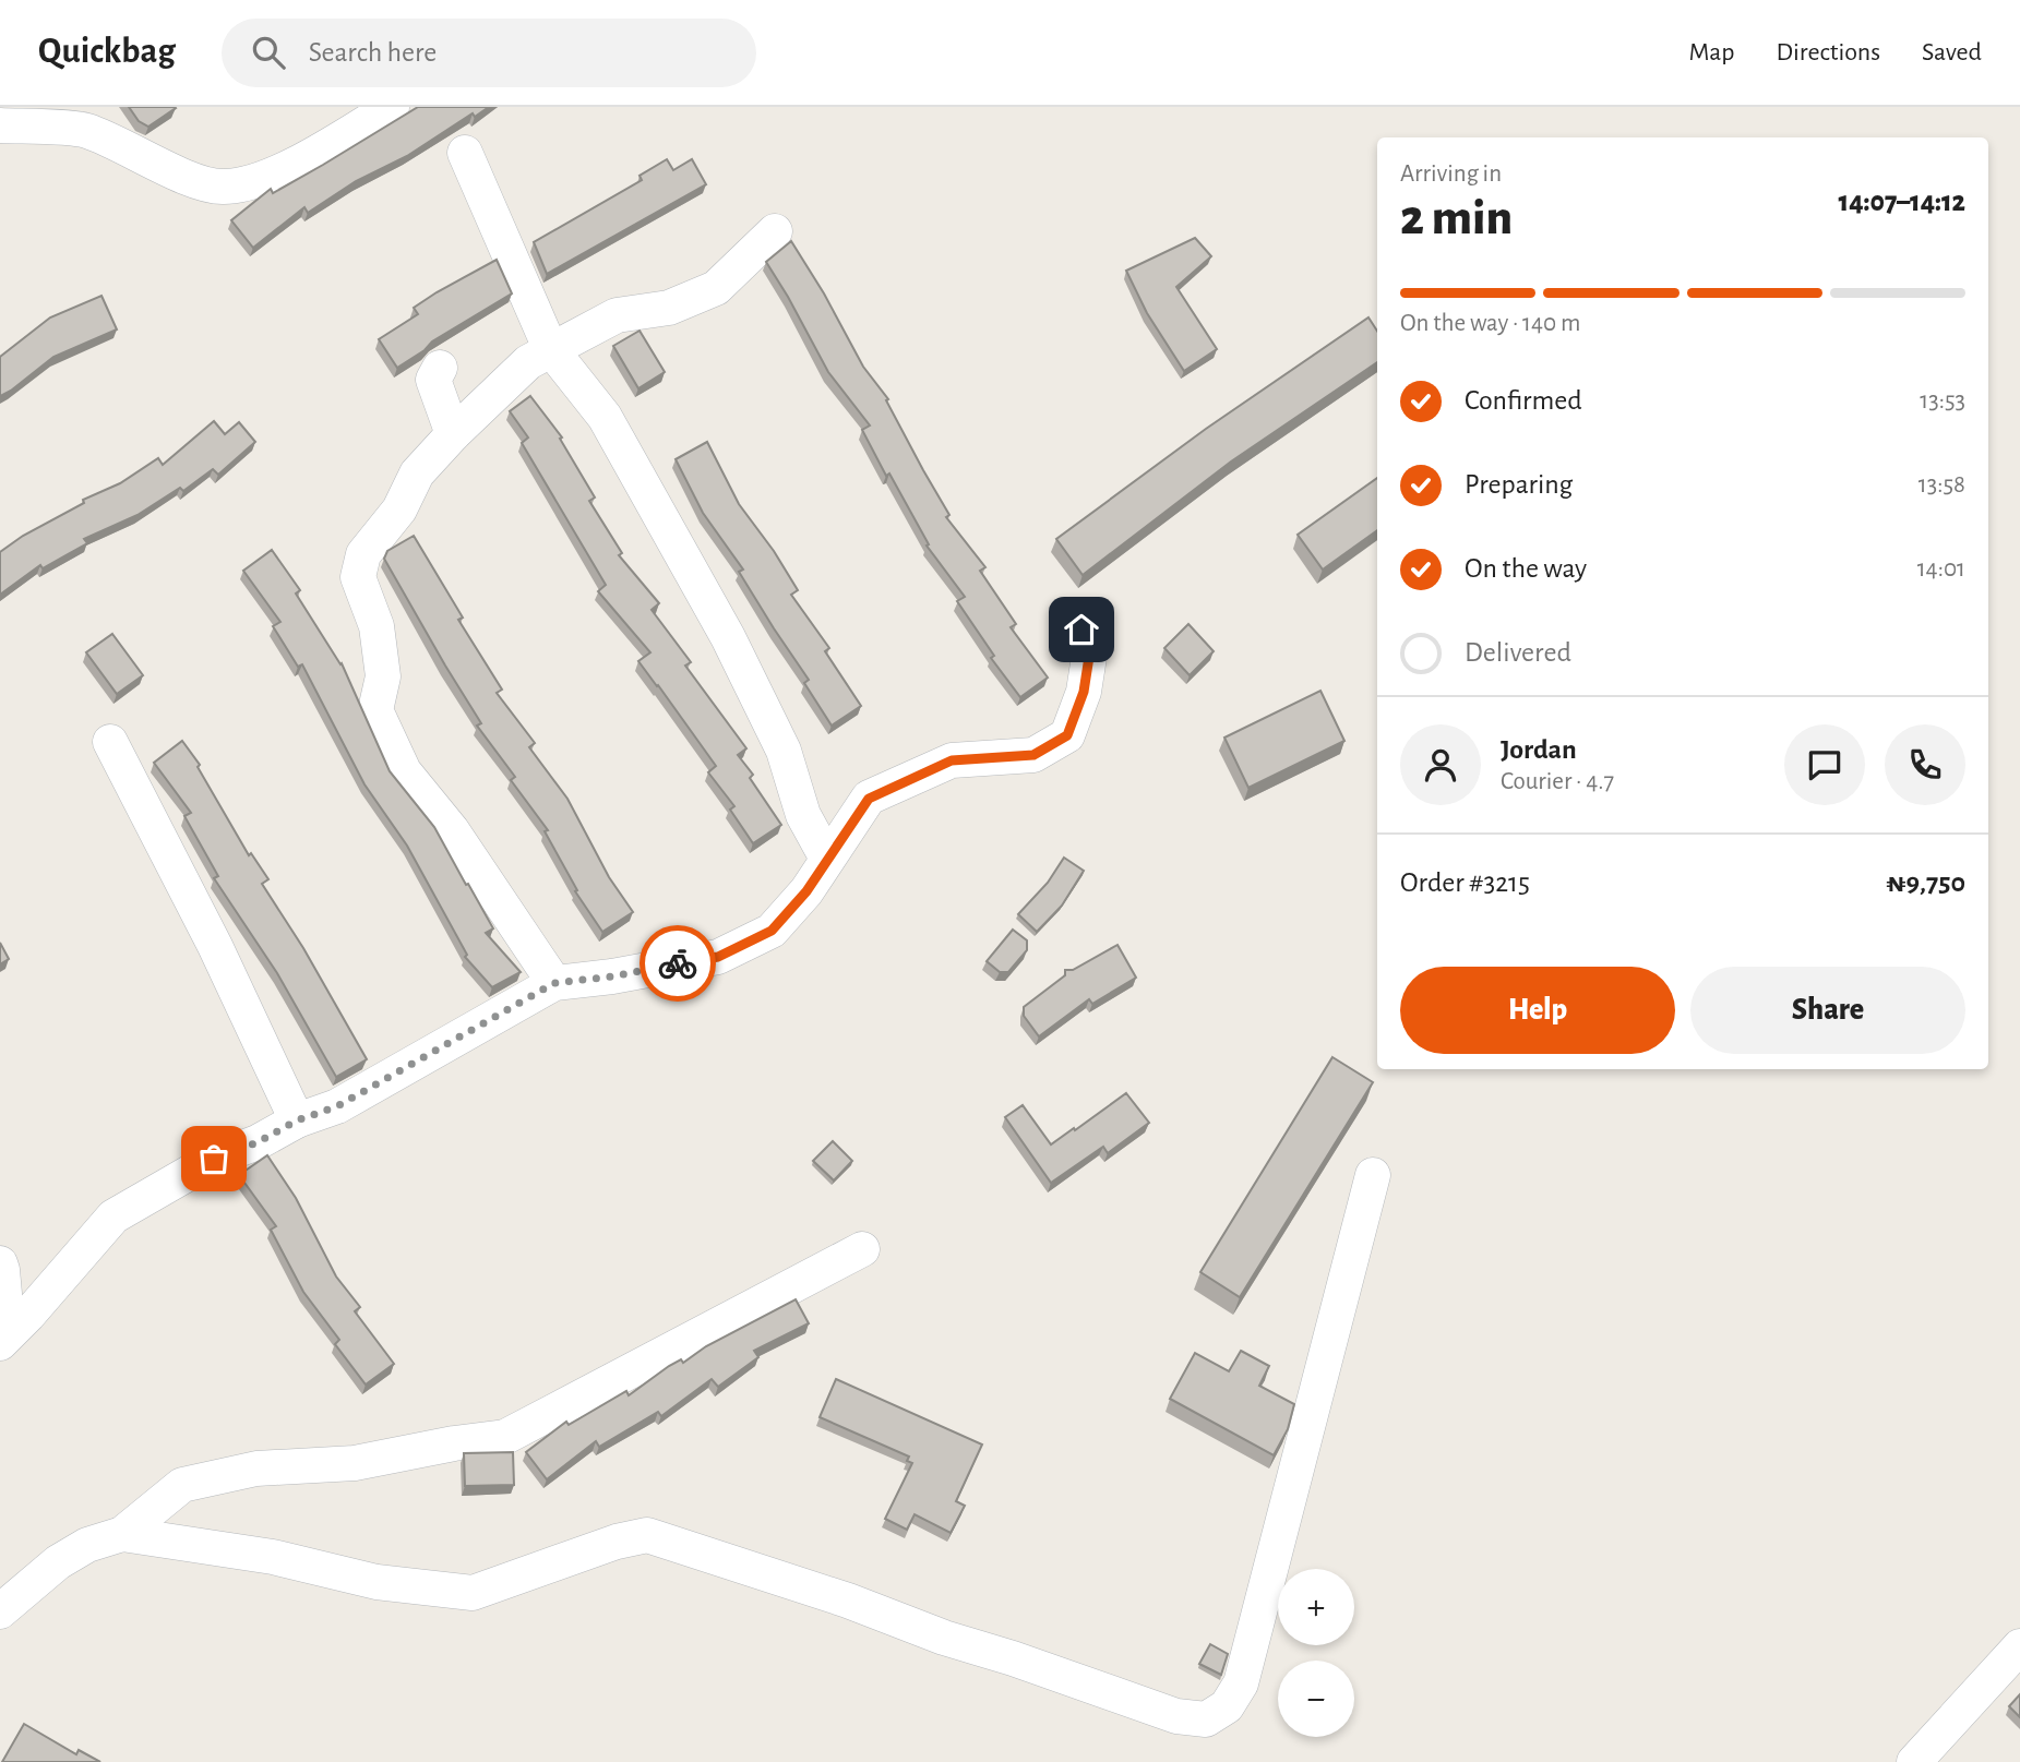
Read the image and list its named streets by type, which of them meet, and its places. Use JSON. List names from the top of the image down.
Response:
{
  "page": {
    "header": "Quickbag",
    "search": "Search here",
    "nav": ["Map", "Directions", "Saved"],
    "heading": ["2 min", "Arriving in", "14:07–14:12"],
    "panel": [
      "Jordan",
      "Courier · 4.7",
      "Order #3215",
      "₦9,750"
    ],
    "bar": "On the way · 140 m",
    "list": [
      ["Confirmed", "13:53"],
      ["Preparing", "13:58"],
      ["On the way", "14:01"],
      "Delivered"
    ],
    "buttons": ["Help", "Share"],
    "map_buttons": ["+", "−"]
  }
}
